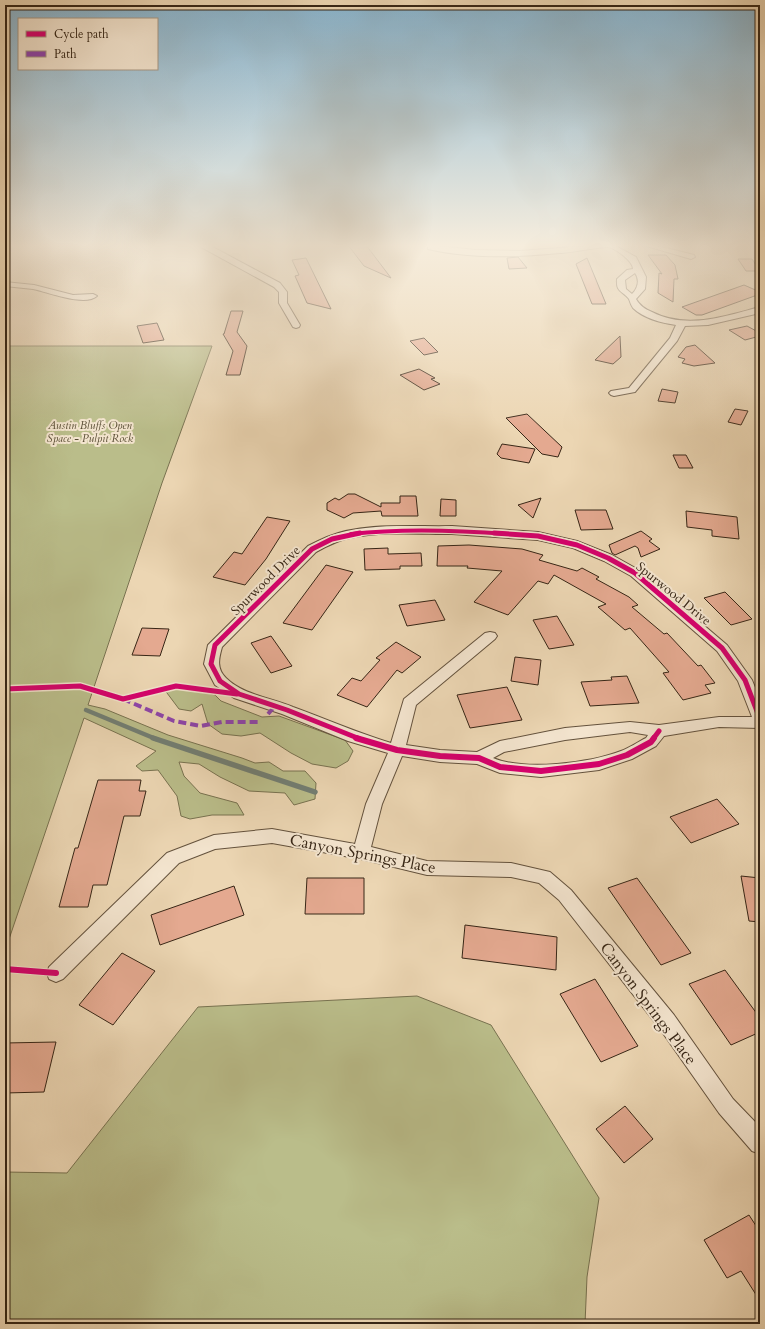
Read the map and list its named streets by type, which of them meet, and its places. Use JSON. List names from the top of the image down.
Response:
{
  "streets": {
    "street": ["Spurwood Drive", "Canyon Springs Place"]
  },
  "parks": ["Austin Bluffs Open Space - Pulpit Rock"],
  "legend": ["Cycle path", "Path"]
}
